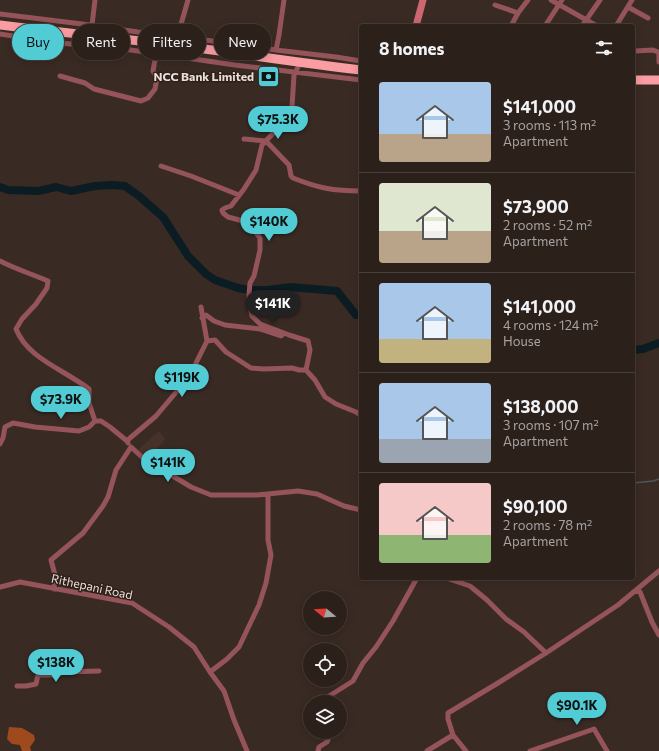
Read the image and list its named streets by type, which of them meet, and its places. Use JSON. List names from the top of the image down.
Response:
{
  "streets": {
    "street": ["Rithepani Road"]
  },
  "places": {
    "bank": ["NCC Bank Limited"]
  },
  "north": "left",
  "page": {
    "chip": [
      "Buy",
      "Rent",
      "Filters",
      "New"
    ],
    "heading": "8 homes",
    "list": [
      {
        "name": "$141,000",
        "note": "3 rooms · 113 m² · Apartment"
      },
      {
        "name": "$73,900",
        "note": "2 rooms · 52 m² · Apartment"
      },
      {
        "name": "$141,000",
        "note": "4 rooms · 124 m² · House"
      },
      {
        "name": "$138,000",
        "note": "3 rooms · 107 m² · Apartment"
      },
      {
        "name": "$90,100",
        "note": "2 rooms · 78 m² · Apartment"
      }
    ],
    "price": [
      "$75.3K",
      "$140K",
      "$141K",
      "$119K",
      "$73.9K",
      "$141K",
      "$138K",
      "$90.1K"
    ]
  }
}
